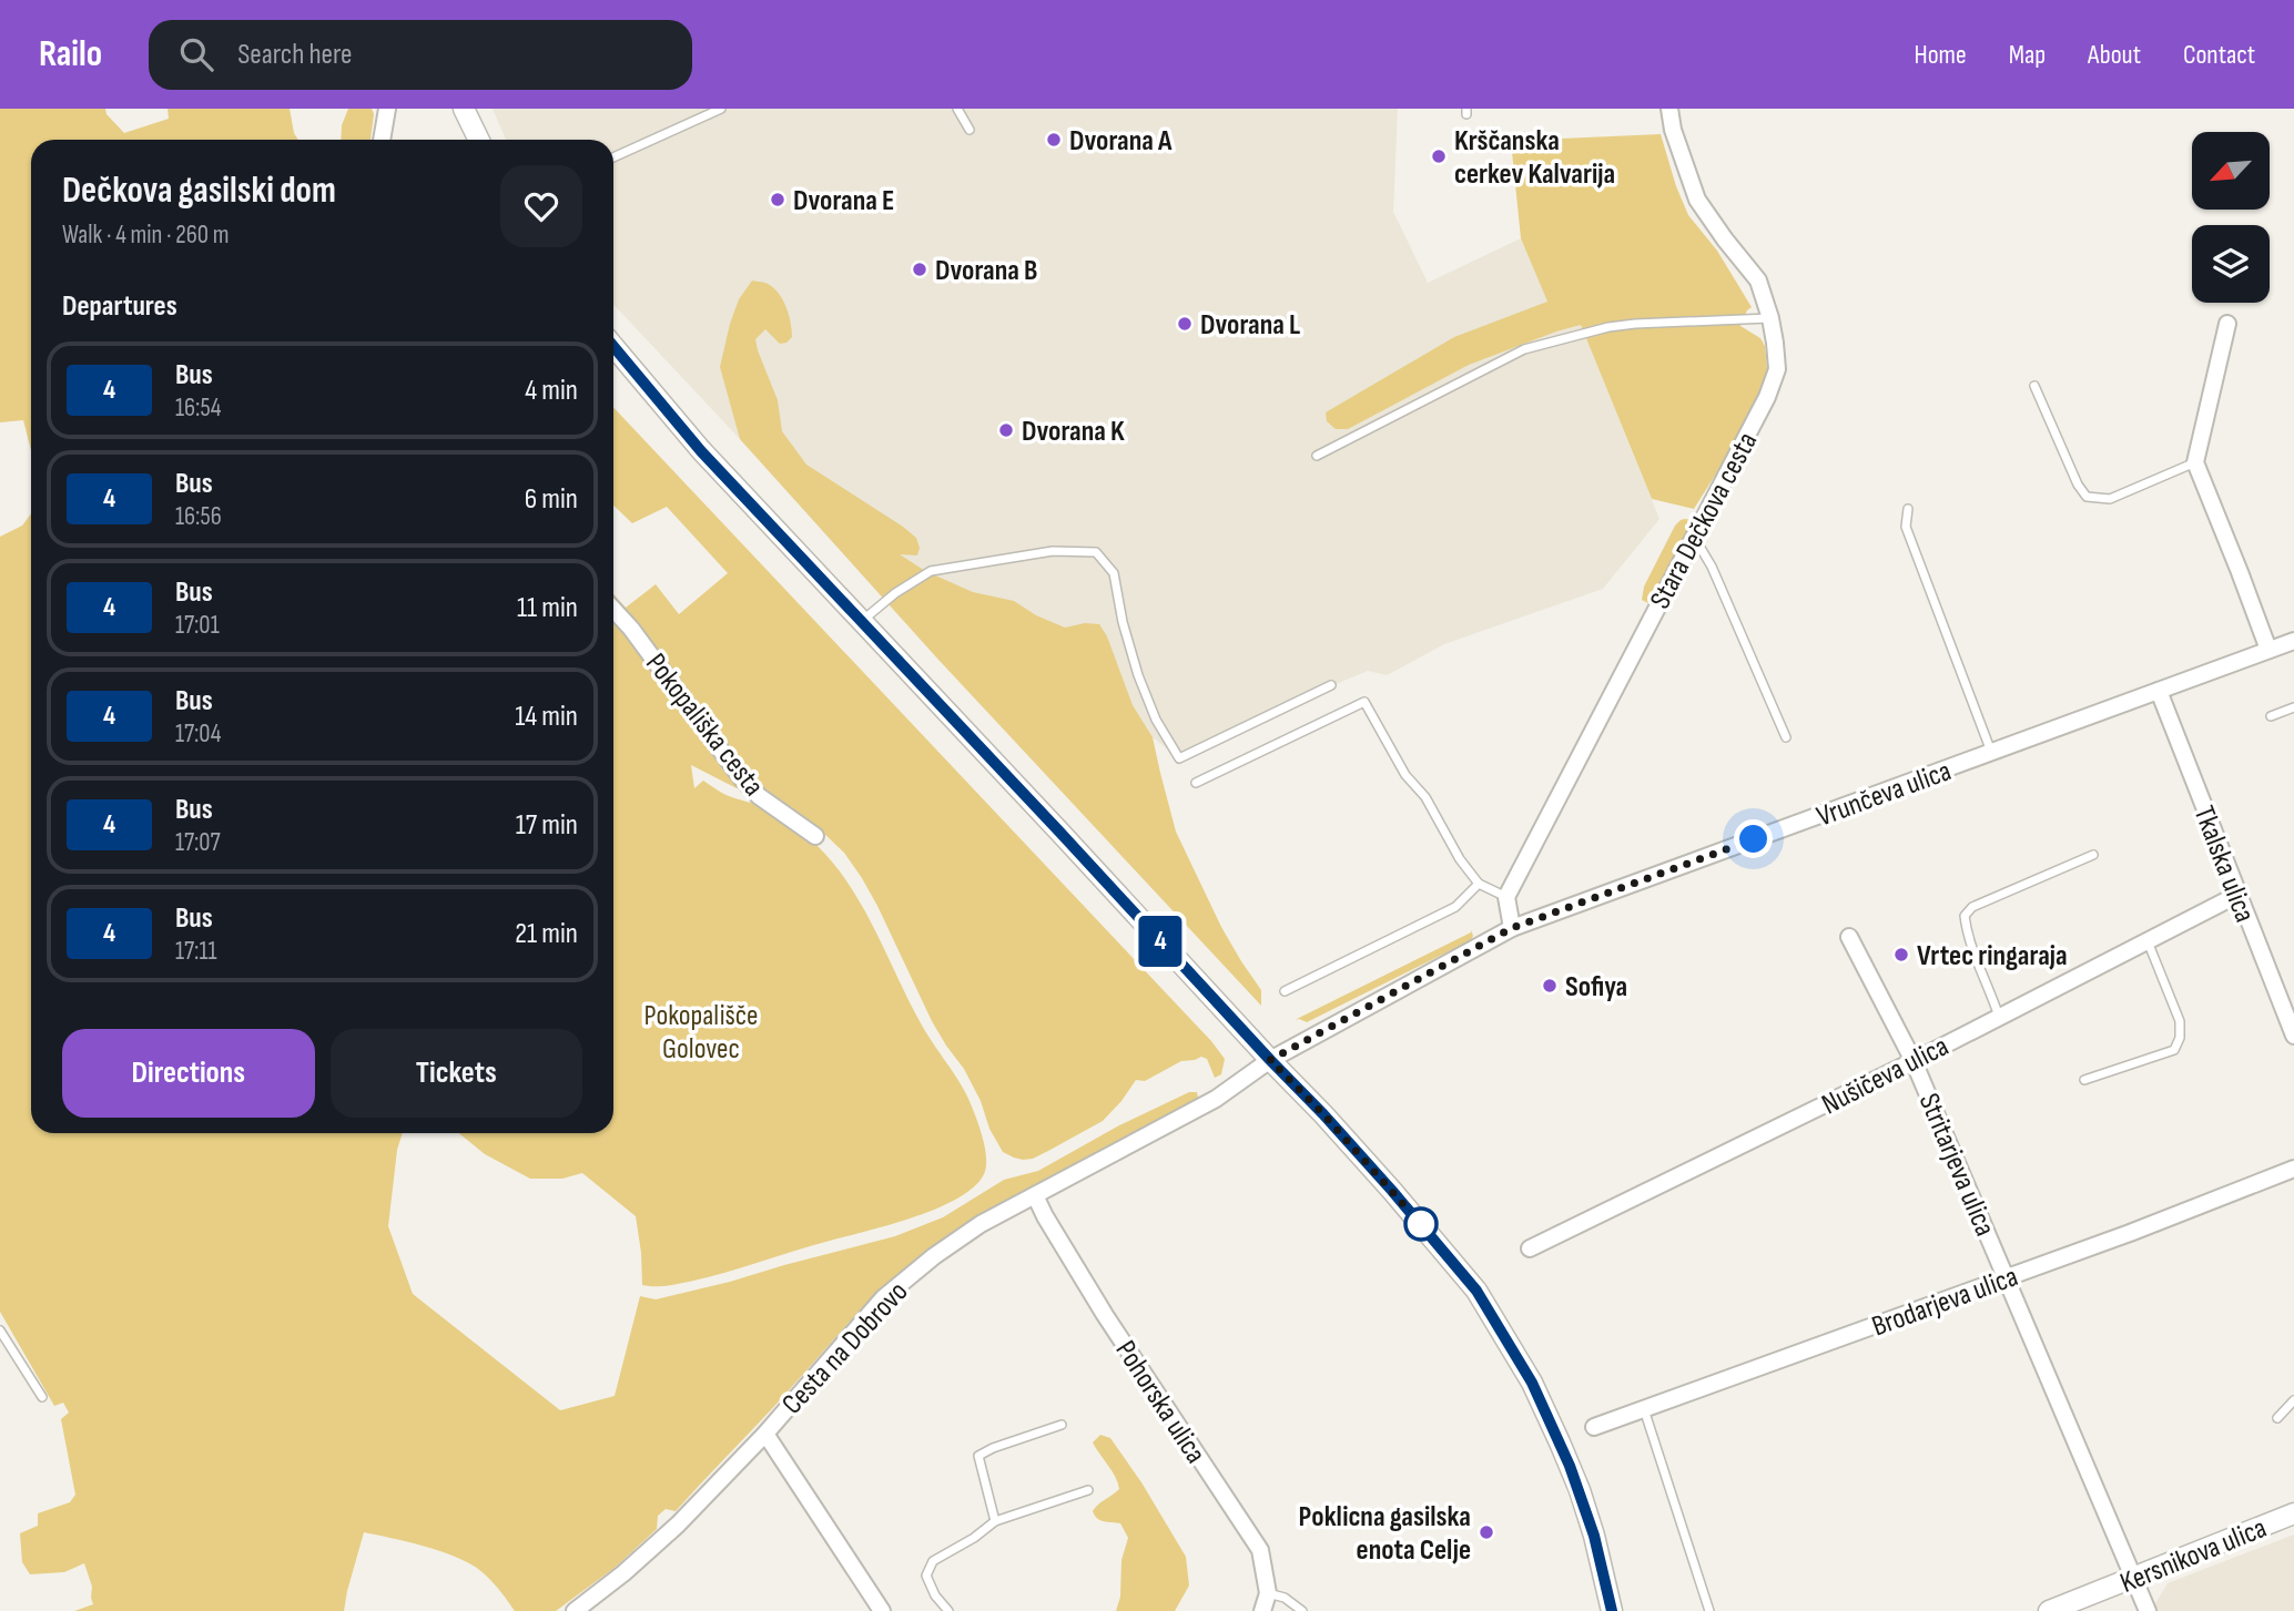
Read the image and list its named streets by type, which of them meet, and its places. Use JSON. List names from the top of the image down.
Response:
{
  "streets": {
    "street": [
      "Stara Dečkova cesta",
      "Pokopališka cesta",
      "Vrunčeva ulica",
      "Tkalska ulica",
      "Nušičeva ulica",
      "Stritarjeva ulica",
      "Brodarjeva ulica",
      "Cesta na Dobrovo",
      "Pohorska ulica",
      "Kersnikova ulica"
    ]
  },
  "crossings": [
    ["Vrunčeva ulica", "Tkalska ulica"],
    ["Vrunčeva ulica", "Cesta na Dobrovo"],
    ["Tkalska ulica", "Nušičeva ulica"],
    ["Nušičeva ulica", "Stritarjeva ulica"],
    ["Stritarjeva ulica", "Brodarjeva ulica"],
    ["Stritarjeva ulica", "Kersnikova ulica"],
    ["Cesta na Dobrovo", "Pohorska ulica"]
  ],
  "parks": ["Pokopališče Golovec"],
  "places": [
    "Dvorana A",
    "Krščanska cerkev Kalvarija",
    "Dvorana E",
    "Dvorana B",
    "Dvorana L",
    "Dvorana K",
    "Vrtec ringaraja",
    "Sofiya",
    "Poklicna gasilska enota Celje"
  ],
  "lines": ["bus line 4"],
  "north": "bottom left",
  "page": {
    "header": "Railo",
    "search": "Search here",
    "nav": [
      "Home",
      "Map",
      "About",
      "Contact"
    ],
    "on_map": "4",
    "heading": [
      ["Dečkova gasilski dom", "Walk · 4 min · 260 m"],
      "Departures"
    ],
    "list": [
      {
        "mark": "4",
        "name": "Bus",
        "note": "16:54",
        "value": "4 min"
      },
      {
        "mark": "4",
        "name": "Bus",
        "note": "16:56",
        "value": "6 min"
      },
      {
        "mark": "4",
        "name": "Bus",
        "note": "17:01",
        "value": "11 min"
      },
      {
        "mark": "4",
        "name": "Bus",
        "note": "17:04",
        "value": "14 min"
      },
      {
        "mark": "4",
        "name": "Bus",
        "note": "17:07",
        "value": "17 min"
      },
      {
        "mark": "4",
        "name": "Bus",
        "note": "17:11",
        "value": "21 min"
      }
    ],
    "buttons": ["Directions", "Tickets"]
  }
}
